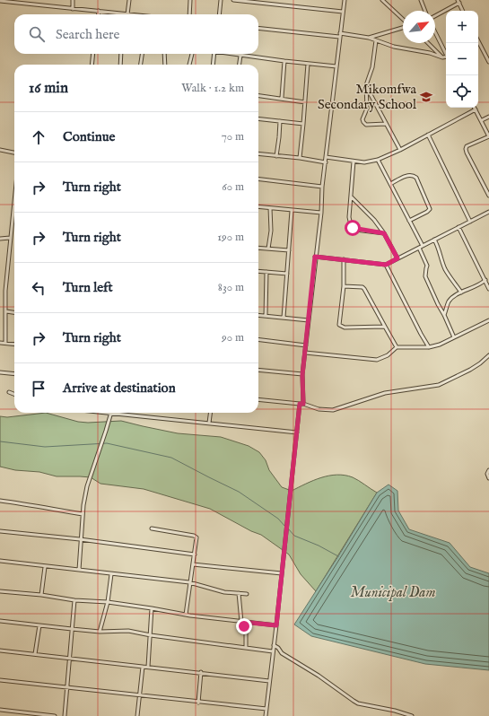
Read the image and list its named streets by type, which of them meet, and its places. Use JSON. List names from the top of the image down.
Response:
{
  "water": ["Municipal Dam"],
  "places": {
    "school or university": ["Mikomfwa Secondary School"]
  },
  "north": "top right",
  "page": {
    "map_buttons": ["+", "−"],
    "search": "Search here",
    "heading": ["16 min", "Walk · 1.2 km"],
    "list": [
      ["Continue", "70 m"],
      ["Turn right", "60 m"],
      ["Turn right", "190 m"],
      ["Turn left", "830 m"],
      ["Turn right", "90 m"],
      "Arrive at destination"
    ]
  }
}
